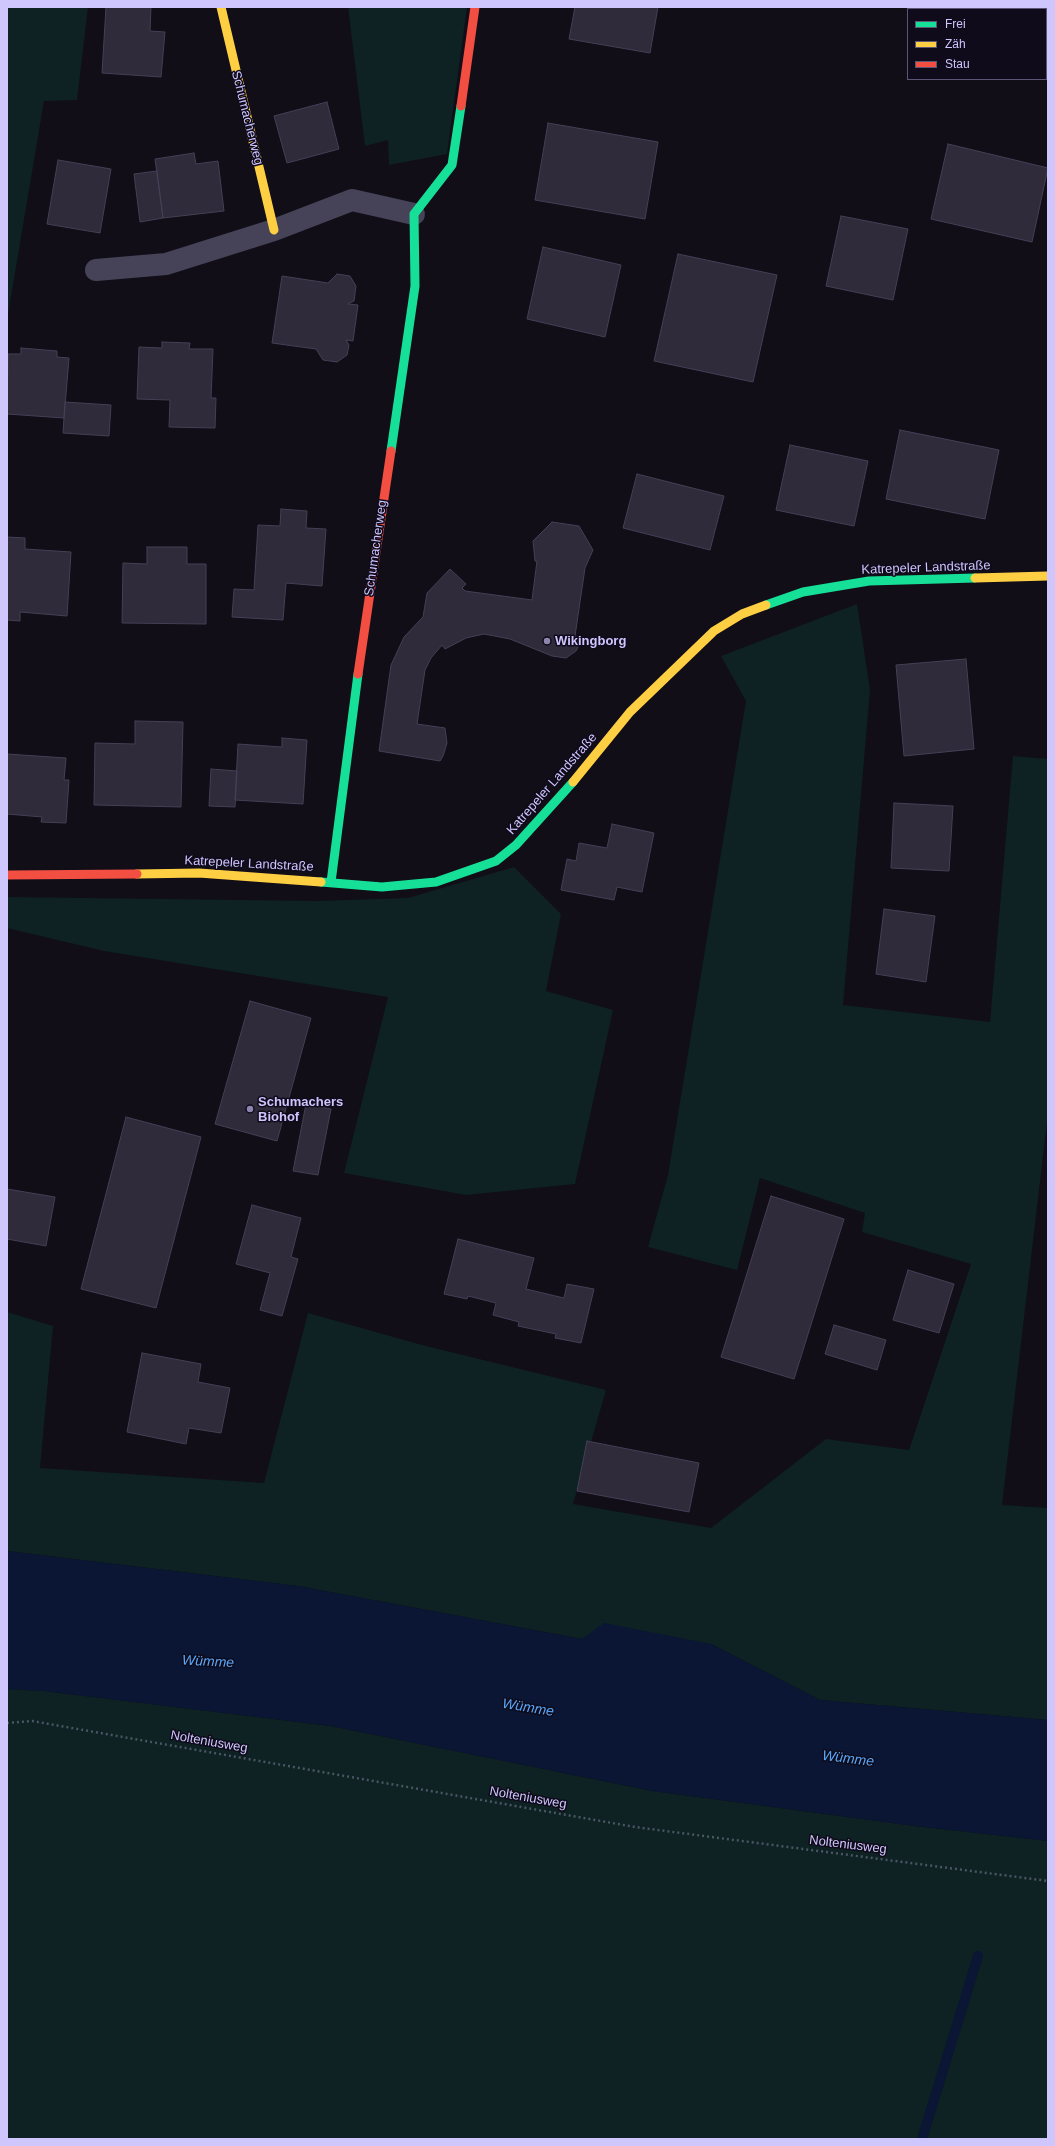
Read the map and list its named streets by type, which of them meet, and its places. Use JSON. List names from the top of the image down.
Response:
{
  "streets": {
    "street": ["Schumacherweg", "Katrepeler Landstraße"],
    "path": ["Nolteniusweg"]
  },
  "crossings": [
    ["Schumacherweg", "Katrepeler Landstraße"]
  ],
  "water": ["Wümme"],
  "places": ["Wikingborg", "Schumachers Biohof"],
  "legend": ["Frei", "Zäh", "Stau"]
}
